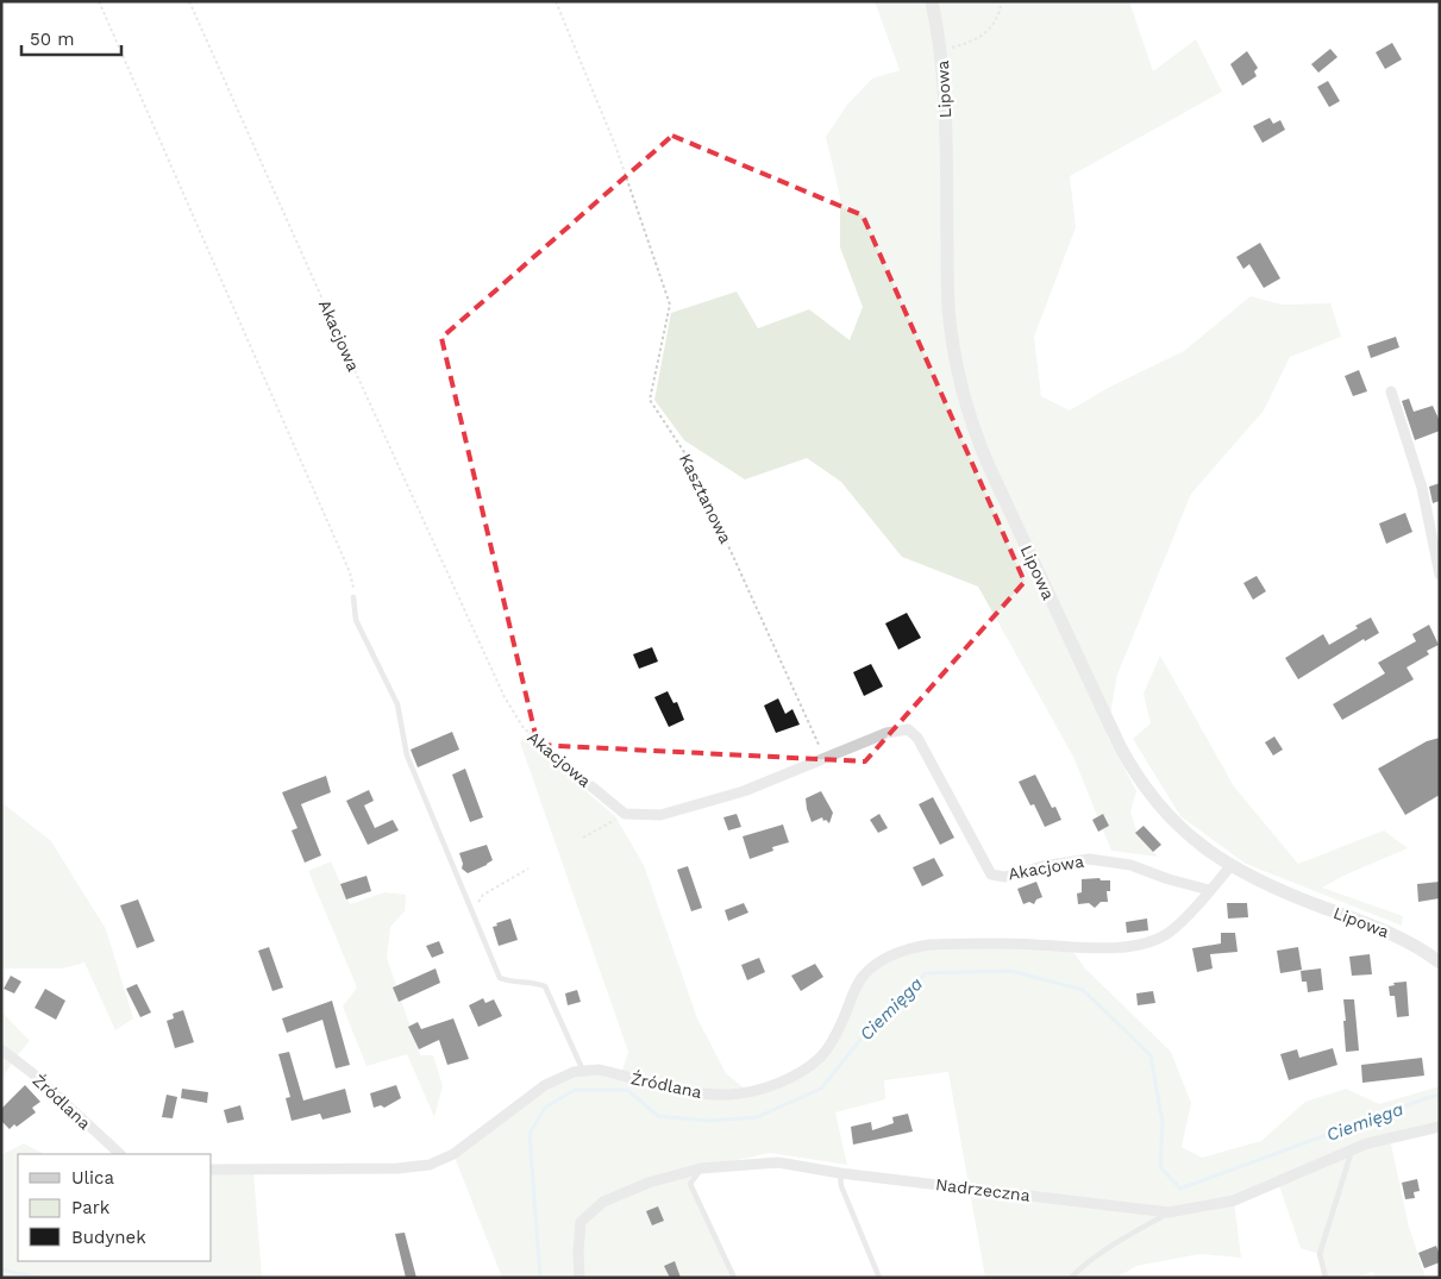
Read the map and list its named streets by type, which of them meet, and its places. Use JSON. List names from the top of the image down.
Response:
{
  "streets": {
    "street": [
      "Lipowa",
      "Akacjowa",
      "Źródlana",
      "Nadrzeczna"
    ],
    "path": ["Kasztanowa"]
  },
  "crossings": [
    ["Lipowa", "Źródlana"],
    ["Akacjowa", "Kasztanowa"],
    ["Akacjowa", "Źródlana"]
  ],
  "water": ["Ciemięga"],
  "legend": ["Ulica", "Park", "Budynek"],
  "scale_bar": "50 m"
}
